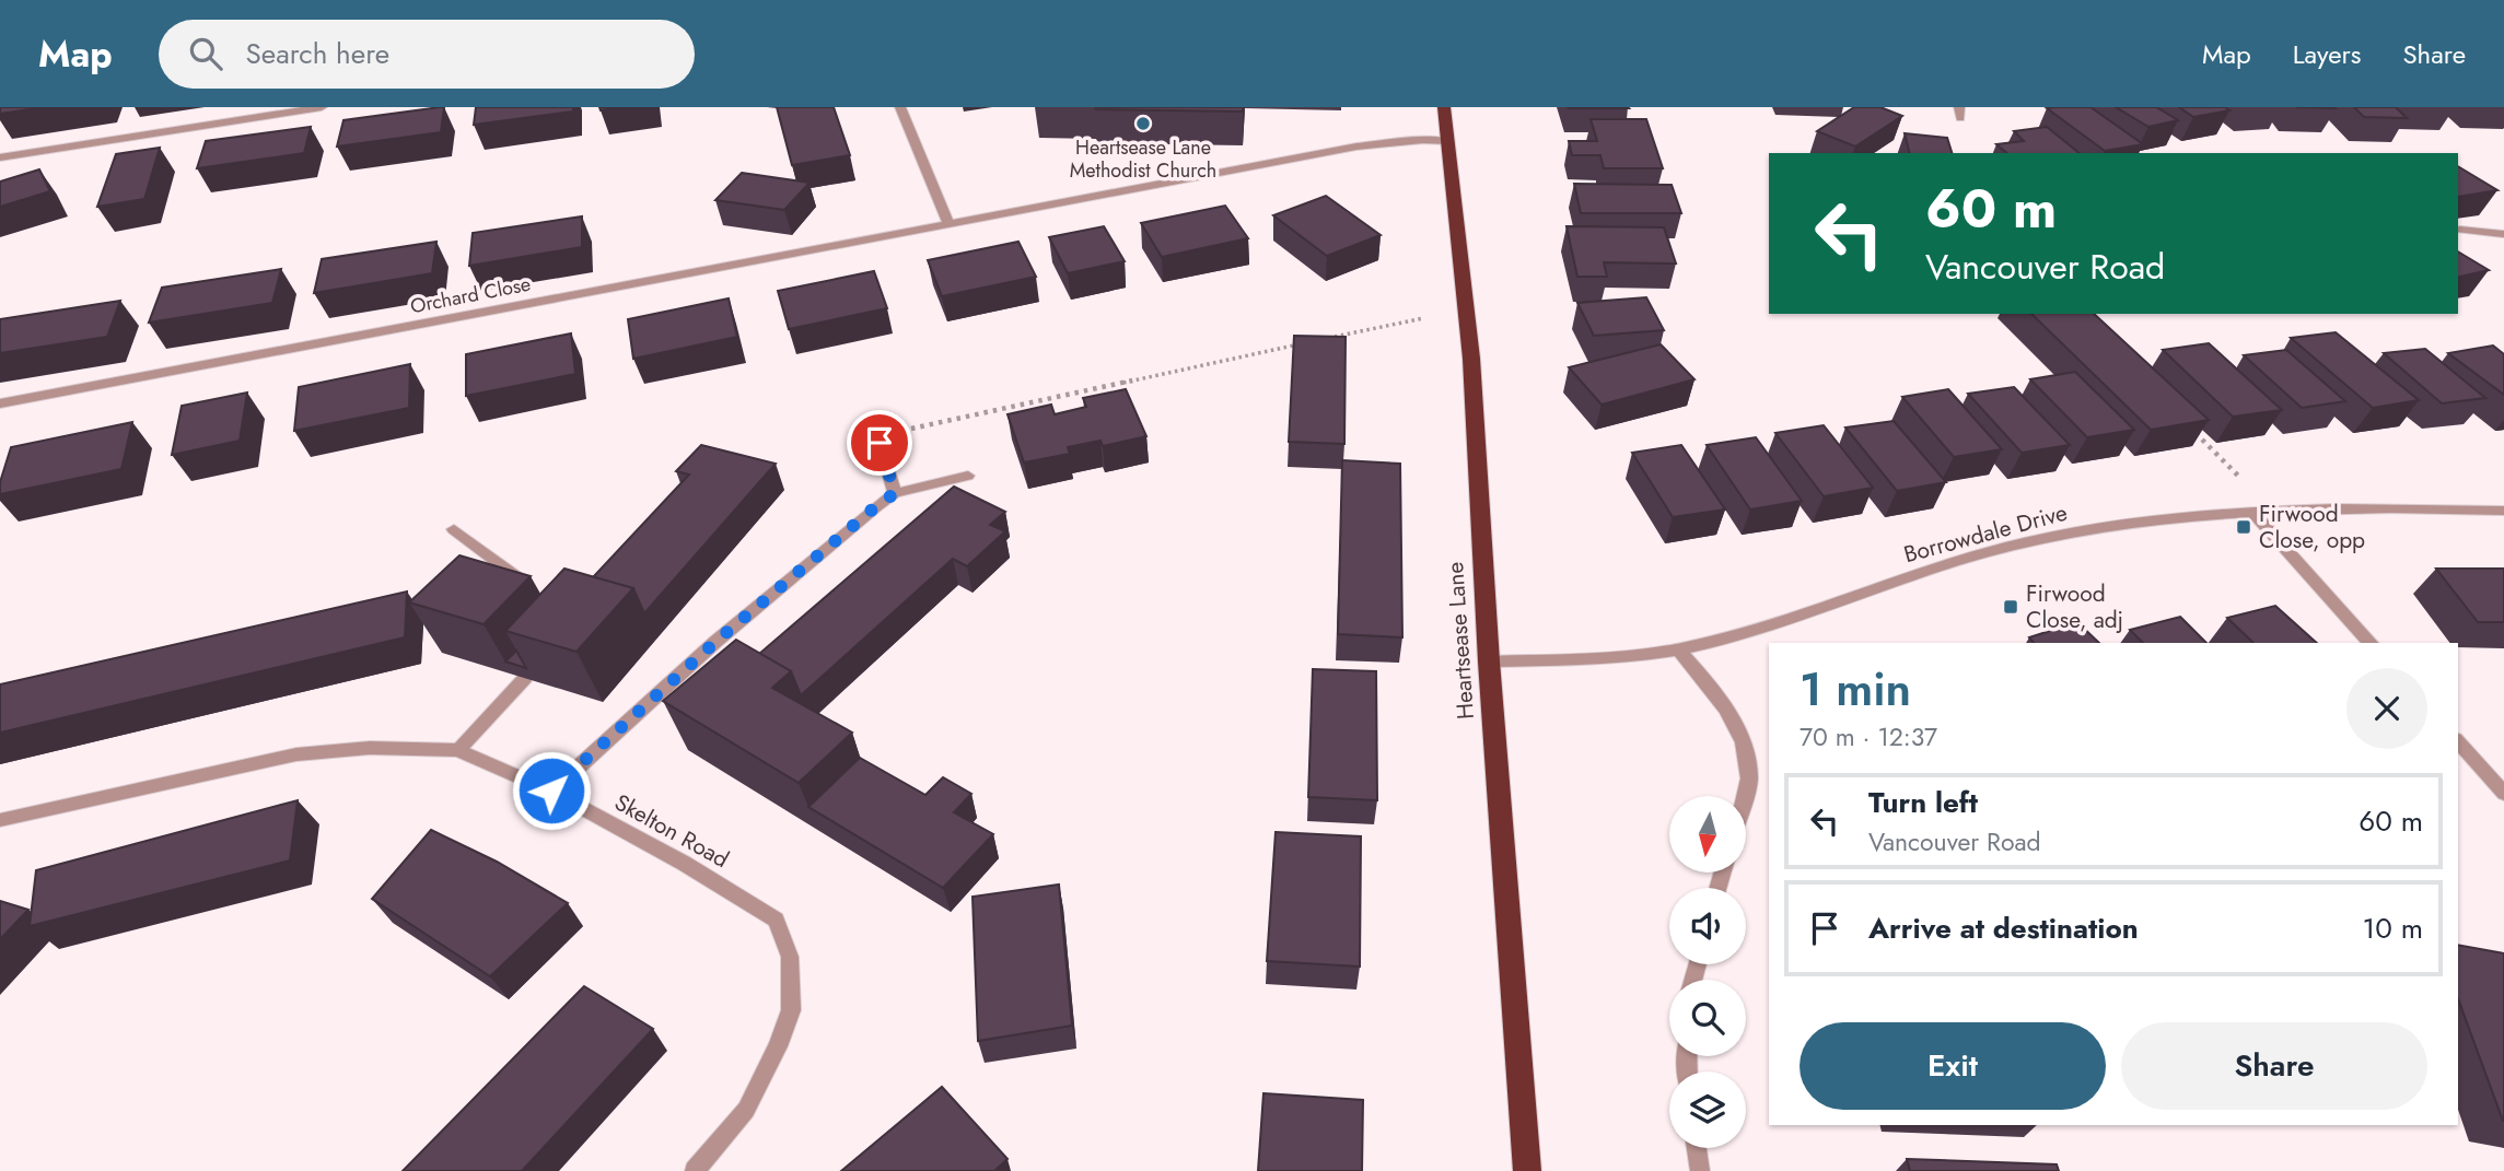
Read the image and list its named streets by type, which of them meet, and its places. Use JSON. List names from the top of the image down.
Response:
{
  "streets": {
    "highway": ["Heartsease Lane"],
    "street": ["Orchard Close", "Borrowdale Drive", "Skelton Road"]
  },
  "crossings": [
    ["Orchard Close", "Heartsease Lane"],
    ["Borrowdale Drive", "Heartsease Lane"]
  ],
  "places": {
    "other": ["Heartsease Lane Methodist Church"],
    "transit": ["Firwood Close, opp", "Firwood Close, adj"]
  },
  "north": "bottom",
  "page": {
    "header": "Map",
    "search": "Search here",
    "nav": ["Map", "Layers", "Share"],
    "turn": ["60 m", "Vancouver Road"],
    "heading": ["1 min", "70 m · 12:37"],
    "list": [
      {
        "name": "Turn left",
        "note": "Vancouver Road",
        "value": "60 m"
      },
      {
        "name": "Arrive at destination",
        "value": "10 m"
      }
    ],
    "buttons": ["Exit", "Share"]
  }
}
